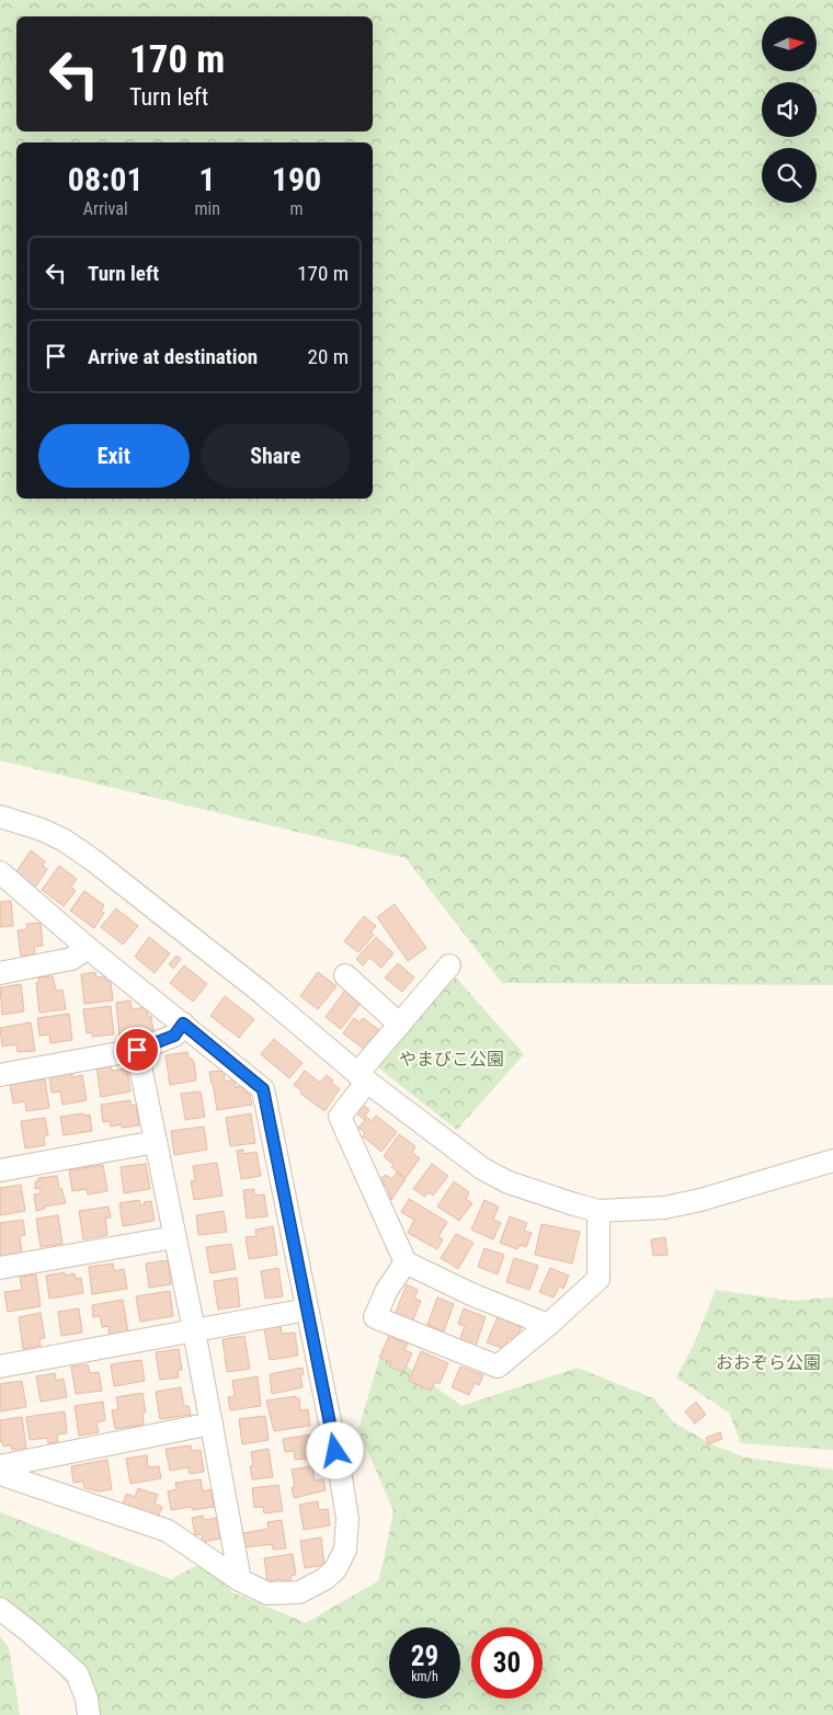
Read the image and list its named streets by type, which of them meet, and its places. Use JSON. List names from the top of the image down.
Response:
{
  "parks": ["やまびこ公園", "おおぞら公園"],
  "north": "right",
  "page": {
    "turn": ["170 m", "Turn left"],
    "eta": [
      "08:01",
      "Arrival",
      "1",
      "min",
      "190",
      "m"
    ],
    "list": [
      {
        "name": "Turn left",
        "value": "170 m"
      },
      {
        "name": "Arrive at destination",
        "value": "20 m"
      }
    ],
    "buttons": ["Exit", "Share"],
    "speed": "29 km/h",
    "limit": "30"
  }
}
